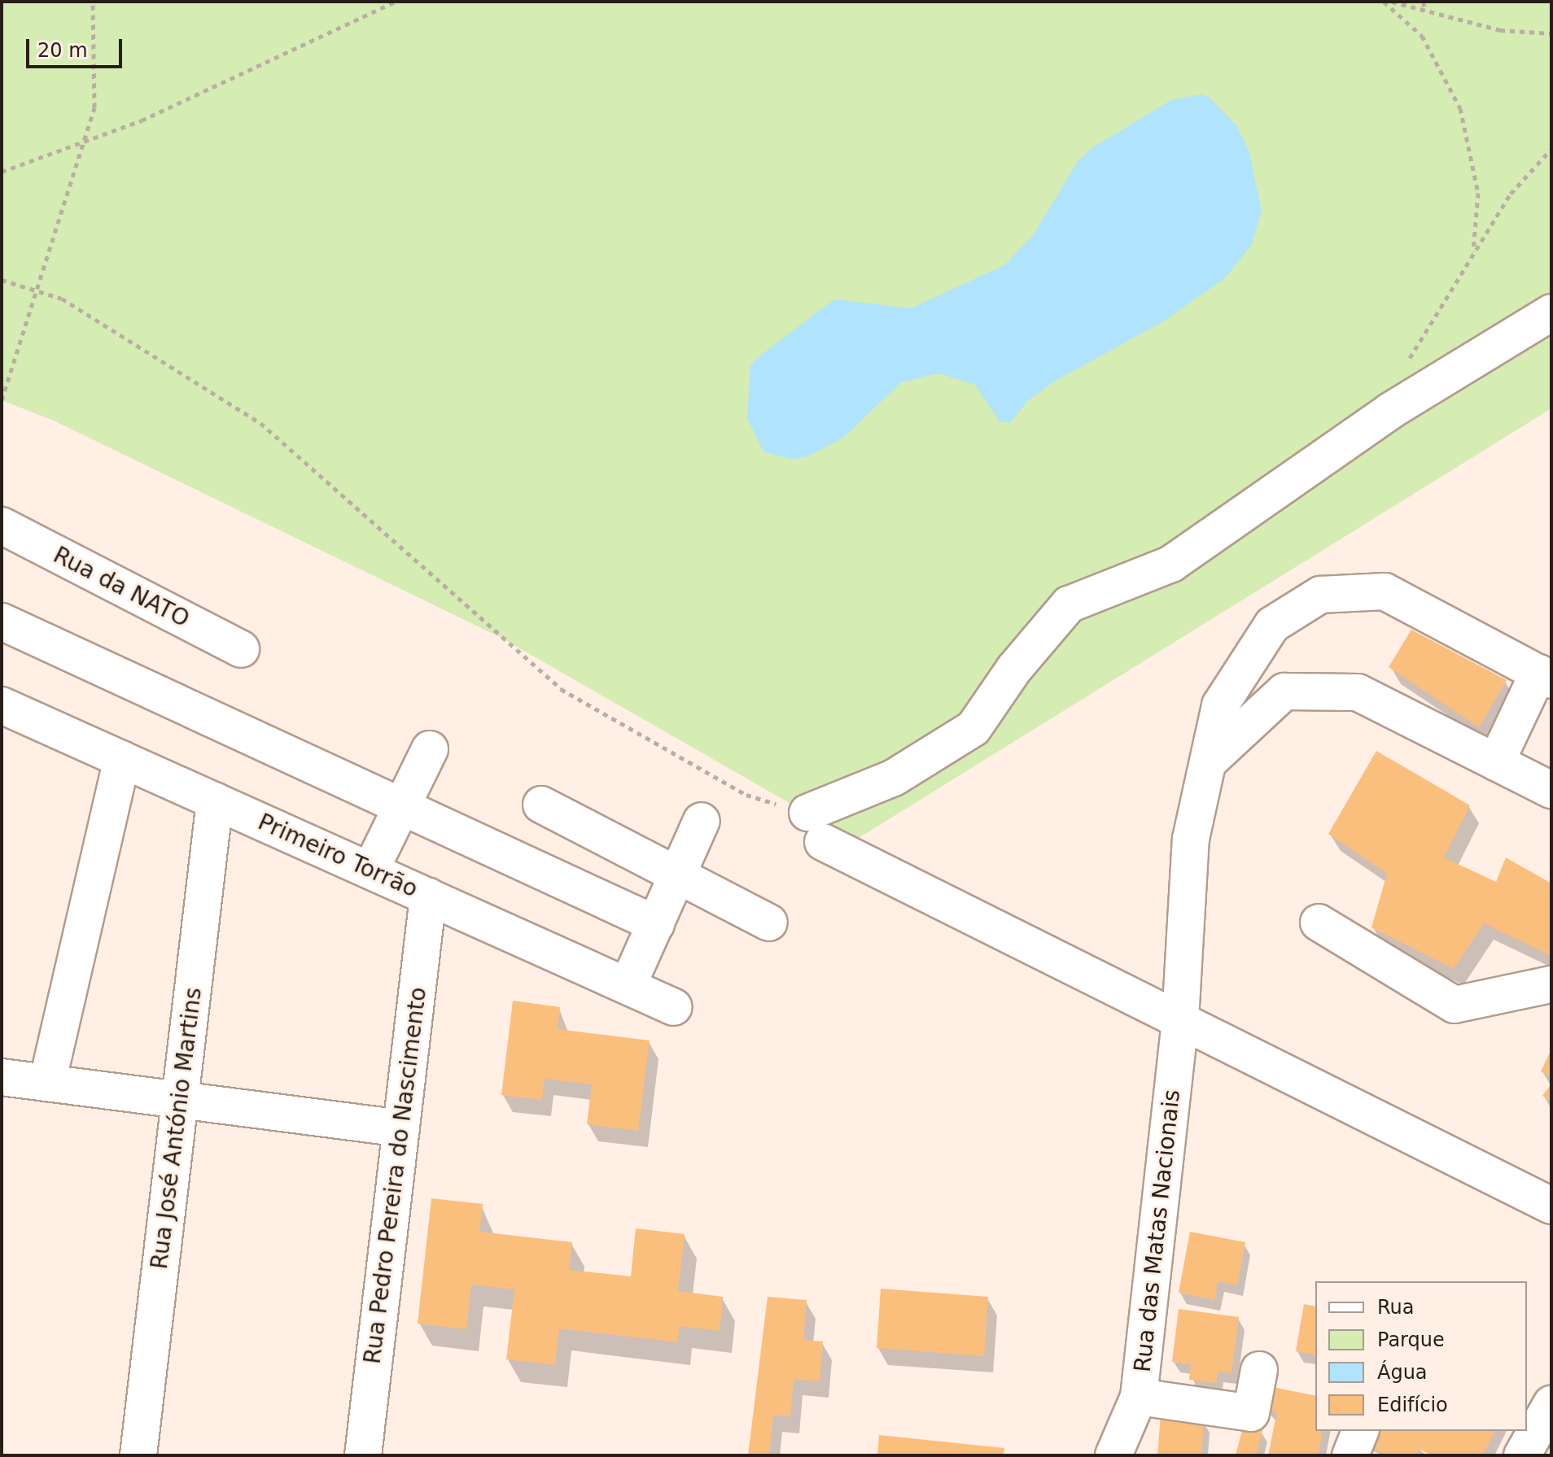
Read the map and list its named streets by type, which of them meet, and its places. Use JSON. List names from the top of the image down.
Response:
{
  "streets": {
    "street": [
      "Rua da NATO",
      "Primeiro Torrão",
      "Rua José António Martins",
      "Rua Pedro Pereira do Nascimento",
      "Rua das Matas Nacionais"
    ]
  },
  "crossings": [
    ["Primeiro Torrão", "Rua José António Martins"],
    ["Primeiro Torrão", "Rua Pedro Pereira do Nascimento"]
  ],
  "legend": [
    "Rua",
    "Parque",
    "Água",
    "Edifício"
  ],
  "scale_bar": "20 m"
}
